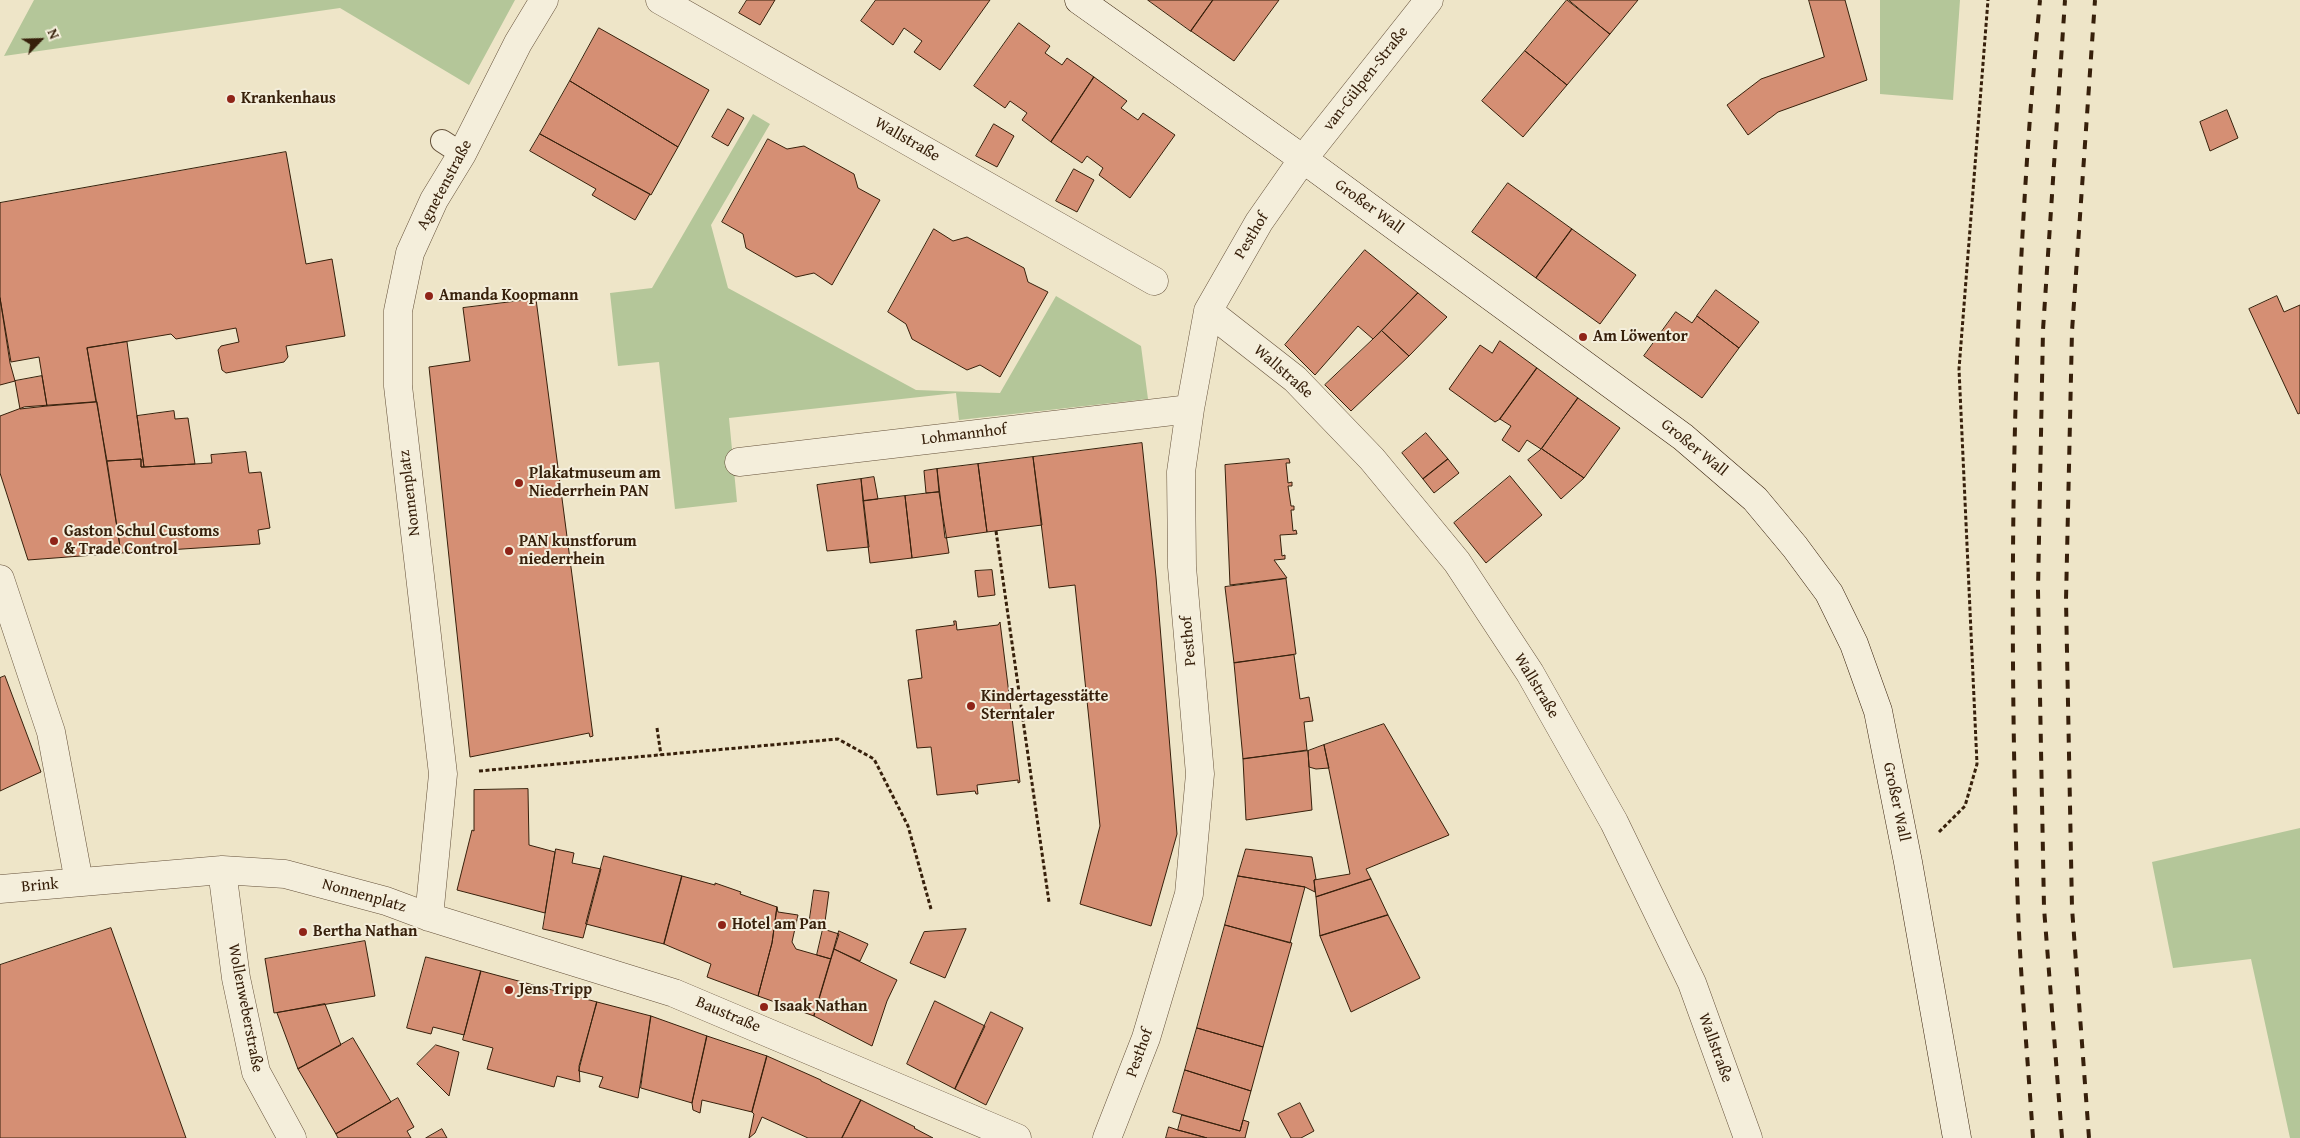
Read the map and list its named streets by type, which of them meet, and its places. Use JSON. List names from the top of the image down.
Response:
{
  "streets": {
    "street": [
      "van-Gülpen-Straße",
      "Wallstraße",
      "Agnetenstraße",
      "Großer Wall",
      "Pesthof",
      "Lohmannhof",
      "Nonnenplatz",
      "Brink",
      "Wollenweberstraße",
      "Baustraße"
    ]
  },
  "crossings": [
    ["van-Gülpen-Straße", "Großer Wall"],
    ["van-Gülpen-Straße", "Pesthof"],
    ["Wallstraße", "Pesthof"],
    ["Agnetenstraße", "Nonnenplatz"],
    ["Großer Wall", "Pesthof"],
    ["Pesthof", "Lohmannhof"],
    ["Nonnenplatz", "Brink"],
    ["Nonnenplatz", "Wollenweberstraße"],
    ["Nonnenplatz", "Baustraße"]
  ],
  "places": [
    "Krankenhaus",
    "Amanda Koopmann",
    "Am Löwentor",
    "Plakatmuseum am Niederrhein PAN",
    "Gaston Schul Customs & Trade Control",
    "PAN kunstforum niederrhein",
    "Kindertagesstätte Sterntaler",
    "Hotel am Pan",
    "Bertha Nathan",
    "Jens Tripp",
    "Isaak Nathan"
  ],
  "north": "top right"
}
